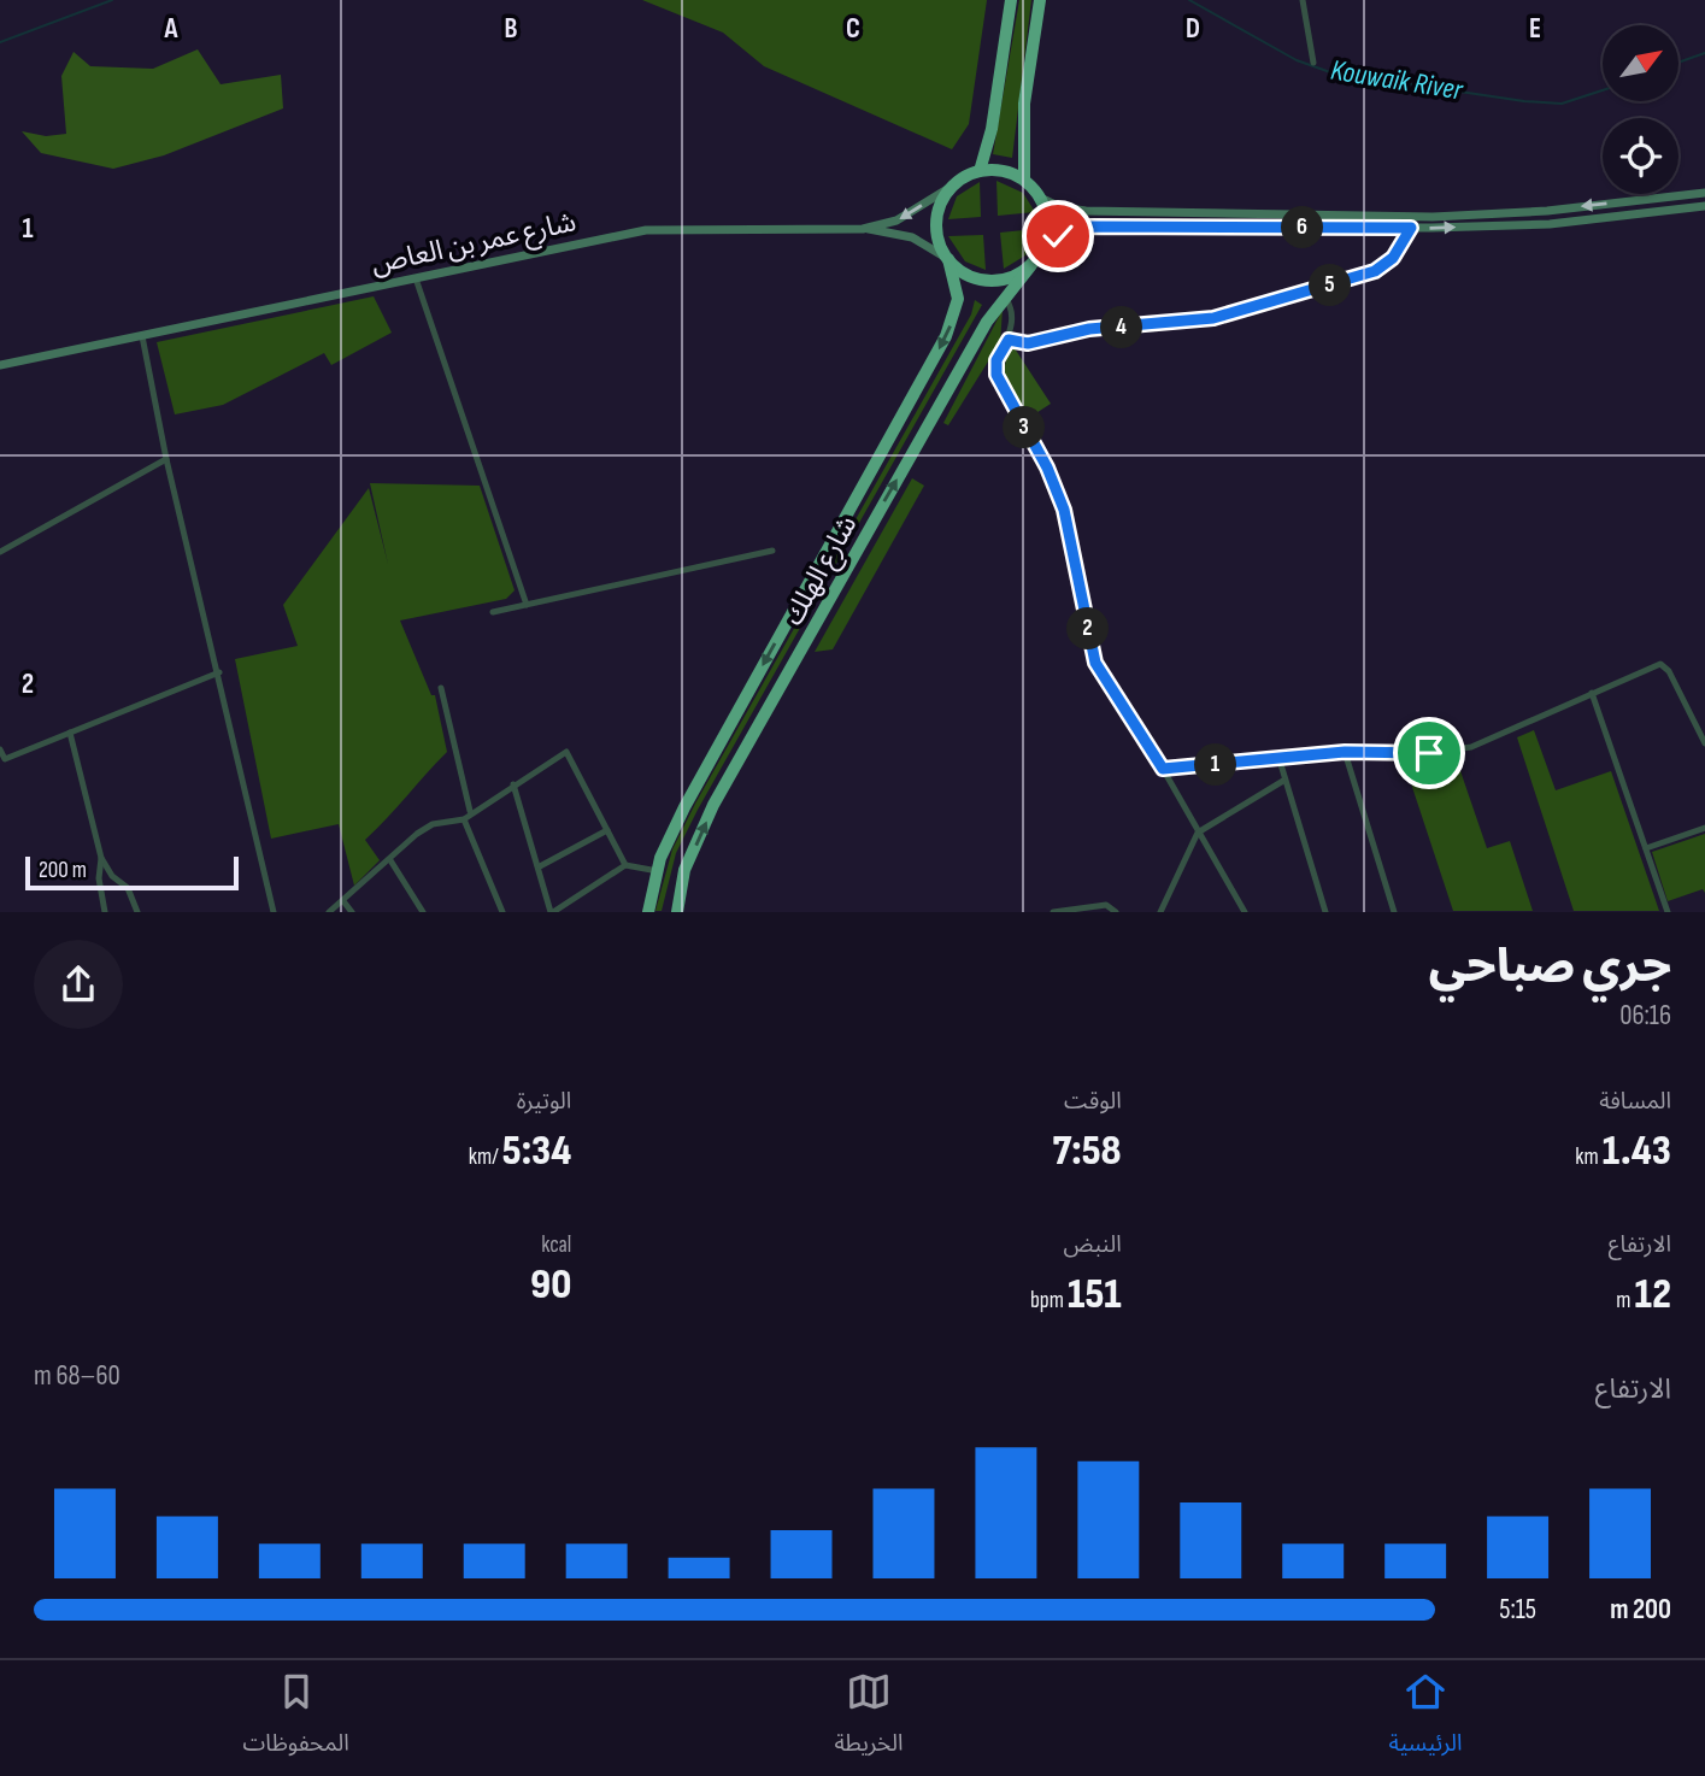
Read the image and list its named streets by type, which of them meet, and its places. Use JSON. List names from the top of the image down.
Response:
{
  "streets": {
    "highway": ["شارع الهلك"],
    "main road": ["شارع عمر بن العاص"]
  },
  "crossings": [
    ["شارع عمر بن العاص", "شارع الهلك"]
  ],
  "water": ["Kouwaik River"],
  "scale_bar": "200 m",
  "north": "top right",
  "page": {
    "pins": [
      "6",
      "5",
      "4",
      "3",
      "2",
      "1"
    ],
    "scale": "200 m",
    "heading": ["جري صباحي", "06:16"],
    "stats": [
      ["المسافة", "1.43 km"],
      ["الوقت", "7:58"],
      ["الوتيرة", "5:34 /km"],
      ["الارتفاع", "12 m"],
      ["النبض", "151 bpm"],
      ["kcal", "90"]
    ],
    "chart": ["الارتفاع", "60–68 m"],
    "list": [
      {
        "name": "200 m",
        "note": "5:15"
      }
    ],
    "tabs": ["الرئيسية", "الخريطة", "المحفوظات"]
  },
  "grid": {
    "columns": [
      "A",
      "B",
      "C",
      "D",
      "E"
    ],
    "rows": ["1", "2"]
  }
}
